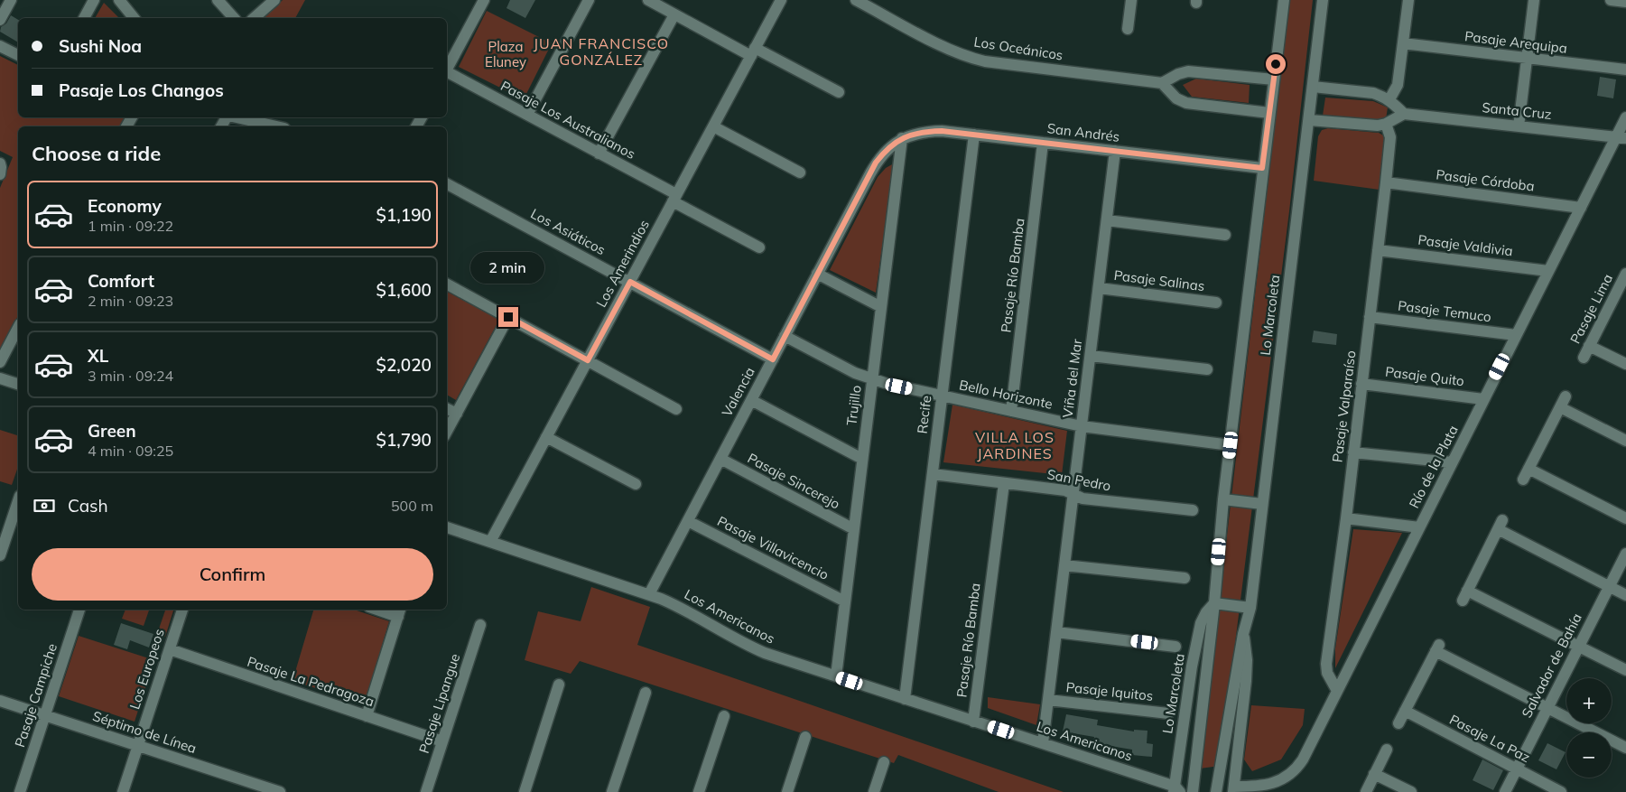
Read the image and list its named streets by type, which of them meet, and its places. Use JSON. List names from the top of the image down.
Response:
{
  "streets": {
    "street": [
      "Pasaje Arequipa",
      "Los Oceánicos",
      "Santa Cruz",
      "Pasaje Los Australianos",
      "San Andrés",
      "Pasaje Córdoba",
      "Los Asiáticos",
      "Pasaje Valdivia",
      "Los Amerindios",
      "Pasaje Río Bamba",
      "Pasaje Salinas",
      "Pasaje Lima",
      "Pasaje Temuco",
      "Lo Marcoleta",
      "Pasaje Quito",
      "Viña del Mar",
      "Valencia",
      "Bello Horizonte",
      "Trujillo",
      "Pasaje Valparaíso",
      "Recife",
      "Río de la Plata",
      "San Pedro",
      "Pasaje Sincerejo",
      "Pasaje Villavicencio",
      "Los Americanos",
      "Salvador de Bahía",
      "Los Europeos",
      "Pasaje La Pedragoza",
      "Pasaje Iquitos",
      "Pasaje Campiche",
      "Pasaje Lipangue",
      "Séptimo de Línea",
      "Pasaje La Paz"
    ]
  },
  "crossings": [
    ["Santa Cruz", "Río de la Plata"],
    ["Pasaje Los Australianos", "Los Amerindios"],
    ["San Andrés", "Pasaje Río Bamba"],
    ["San Andrés", "Lo Marcoleta"],
    ["San Andrés", "Viña del Mar"],
    ["San Andrés", "Valencia"],
    ["San Andrés", "Trujillo"],
    ["San Andrés", "Recife"],
    ["Pasaje Córdoba", "Pasaje Valparaíso"],
    ["Pasaje Córdoba", "Río de la Plata"],
    ["Los Asiáticos", "Los Amerindios"],
    ["Los Asiáticos", "Valencia"],
    ["Pasaje Valdivia", "Pasaje Valparaíso"],
    ["Pasaje Valdivia", "Río de la Plata"],
    ["Los Amerindios", "Los Americanos"],
    ["Pasaje Río Bamba", "Bello Horizonte"],
    ["Pasaje Río Bamba", "San Pedro"],
    ["Pasaje Río Bamba", "Los Americanos"],
    ["Pasaje Salinas", "Viña del Mar"],
    ["Pasaje Temuco", "Pasaje Valparaíso"],
    ["Pasaje Temuco", "Río de la Plata"],
    ["Lo Marcoleta", "Bello Horizonte"],
    ["Lo Marcoleta", "Río de la Plata"],
    ["Lo Marcoleta", "Los Americanos"],
    ["Pasaje Quito", "Pasaje Valparaíso"],
    ["Pasaje Quito", "Río de la Plata"],
    ["Viña del Mar", "Bello Horizonte"],
    ["Viña del Mar", "San Pedro"],
    ["Viña del Mar", "Los Americanos"],
    ["Viña del Mar", "Pasaje Iquitos"],
    ["Valencia", "Bello Horizonte"],
    ["Valencia", "Trujillo"],
    ["Valencia", "Pasaje Sincerejo"],
    ["Valencia", "Pasaje Villavicencio"],
    ["Valencia", "Los Americanos"],
    ["Bello Horizonte", "Trujillo"],
    ["Bello Horizonte", "Recife"],
    ["Trujillo", "Pasaje Sincerejo"],
    ["Trujillo", "Pasaje Villavicencio"],
    ["Trujillo", "Los Americanos"],
    ["Pasaje Valparaíso", "Río de la Plata"],
    ["Recife", "San Pedro"],
    ["Recife", "Los Americanos"],
    ["Salvador de Bahía", "Pasaje La Paz"],
    ["Los Europeos", "Pasaje La Pedragoza"],
    ["Los Europeos", "Séptimo de Línea"],
    ["Pasaje La Pedragoza", "Pasaje Lipangue"],
    ["Pasaje Campiche", "Séptimo de Línea"]
  ],
  "districts": ["JUAN FRANCISCO GONZÁLEZ", "VILLA LOS JARDINES"],
  "parks": ["Plaza Eluney"],
  "page": {
    "banner": ["Sushi Noa", "Pasaje Los Changos"],
    "heading": "Choose a ride",
    "list": [
      {
        "name": "Economy",
        "note": "1 min · 09:22",
        "value": "$1,190"
      },
      {
        "name": "Comfort",
        "note": "2 min · 09:23",
        "value": "$1,600"
      },
      {
        "name": "XL",
        "note": "3 min · 09:24",
        "value": "$2,020"
      },
      {
        "name": "Green",
        "note": "4 min · 09:25",
        "value": "$1,790"
      }
    ],
    "bubble": "2 min",
    "pay": ["Cash", "500 m"],
    "buttons": "Confirm",
    "map_buttons": ["+", "−"]
  }
}
